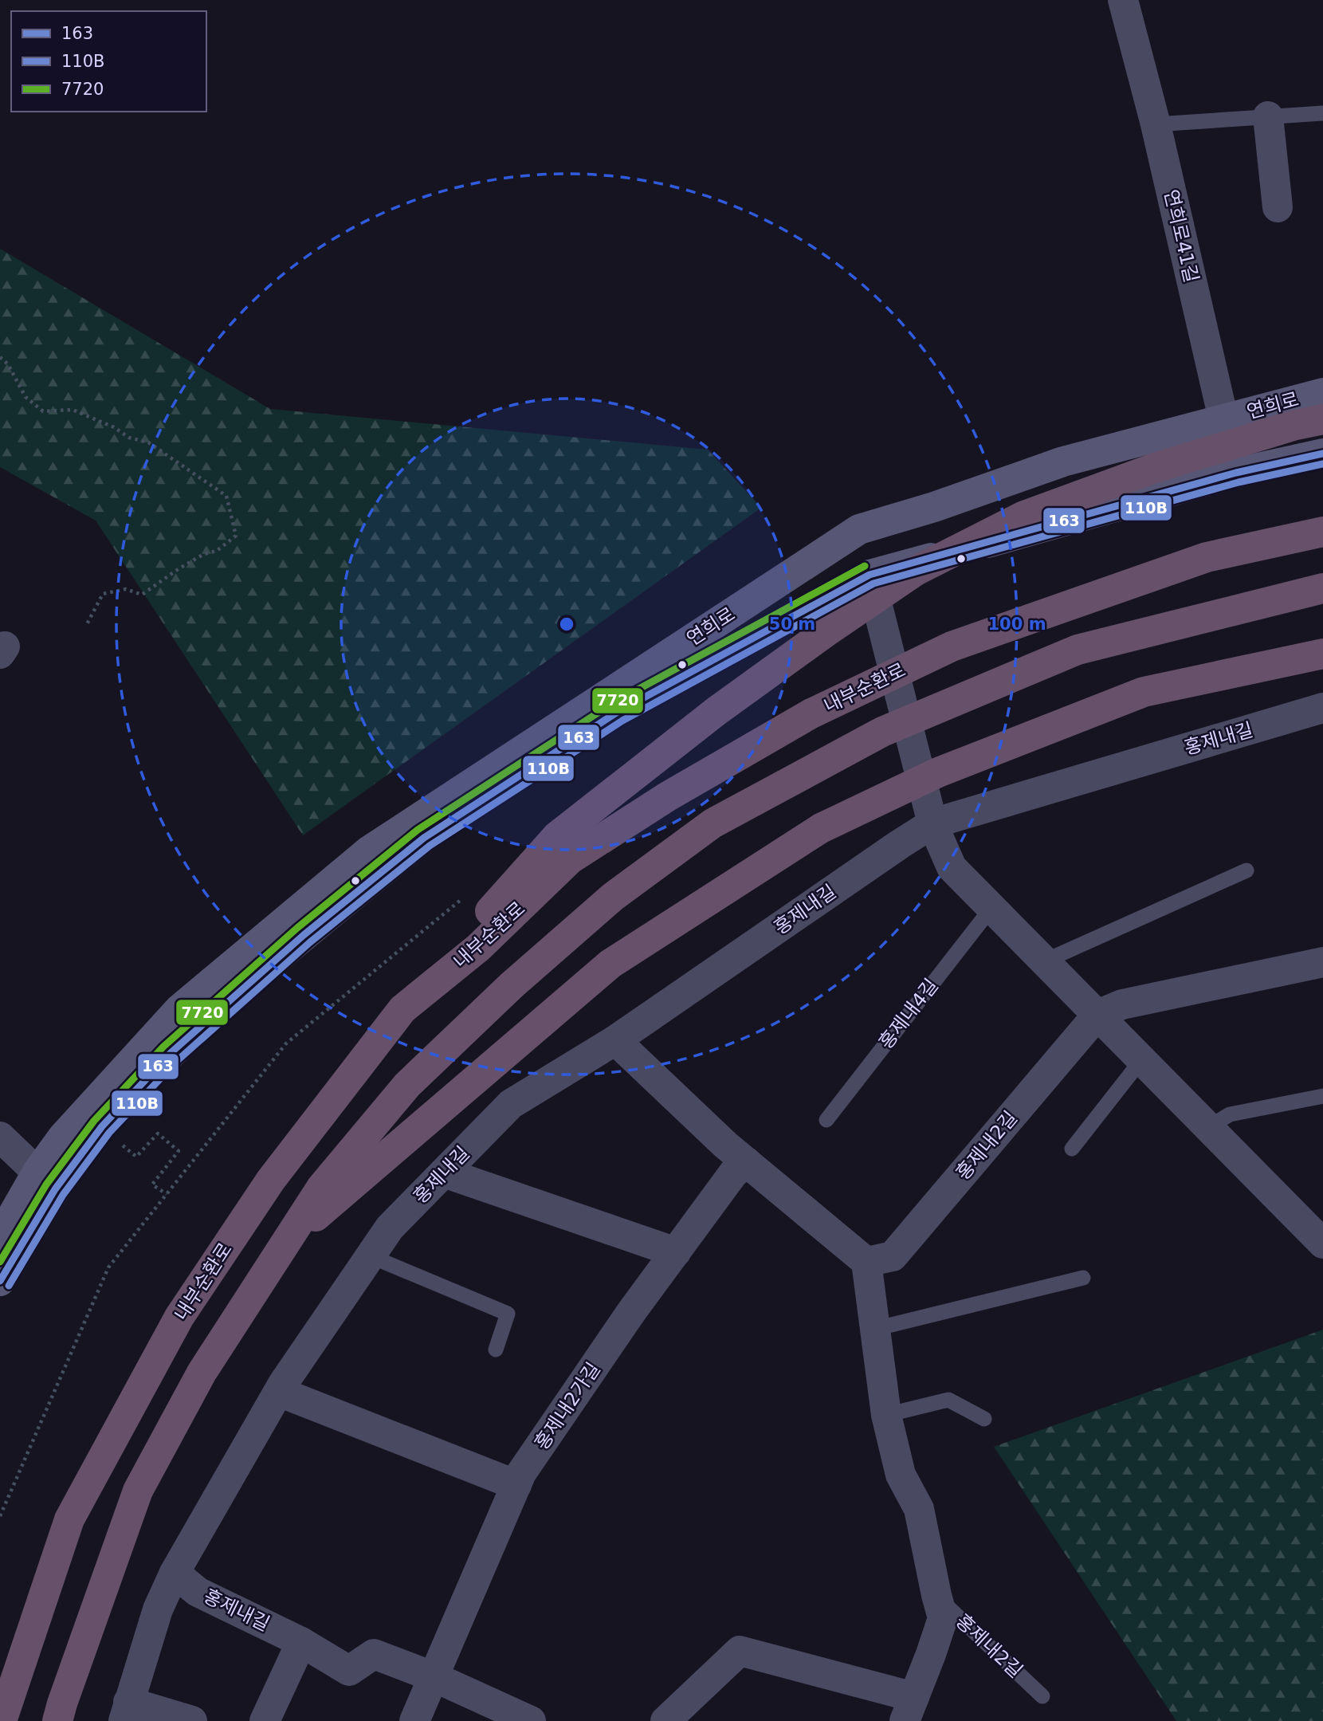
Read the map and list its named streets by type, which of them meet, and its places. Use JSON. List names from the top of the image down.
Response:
{
  "streets": {
    "highway": ["내부순환로"],
    "main road": ["연희로"],
    "street": [
      "연희로41길",
      "홍제내길",
      "홍제내2길",
      "홍제내2가길"
    ],
    "lane": ["홍제내4길"]
  },
  "crossings": [
    ["연희로41길", "연희로"],
    ["홍제내길", "홍제내2가길"]
  ],
  "lines": ["transit line 163", "transit line 110B", "transit line 7720"],
  "legend": ["163", "110B", "7720"],
  "rings": ["50 m", "100 m"]
}
